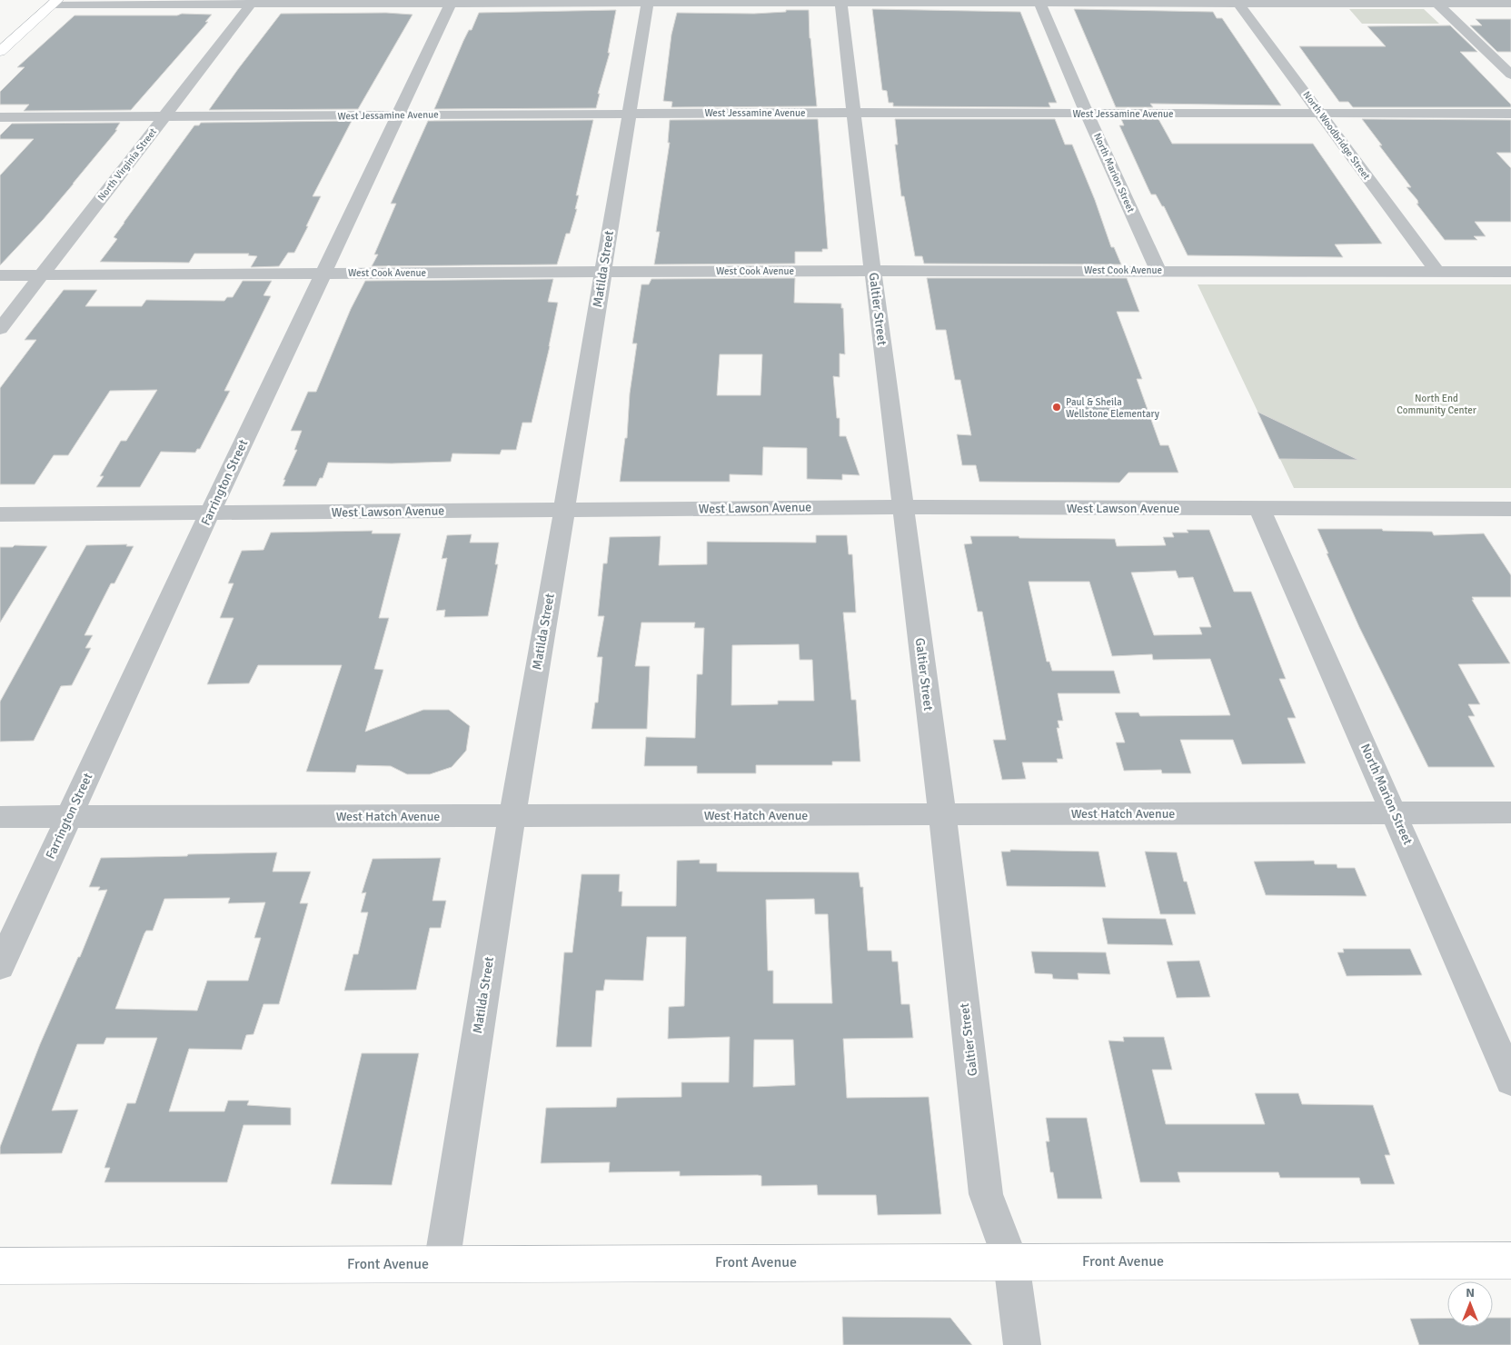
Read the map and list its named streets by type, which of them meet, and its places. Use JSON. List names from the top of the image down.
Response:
{
  "streets": {
    "street": [
      "West Jessamine Avenue",
      "North Woodbridge Street",
      "North Virginia Street",
      "North Marion Street",
      "Matilda Street",
      "West Cook Avenue",
      "Galtier Street",
      "Farrington Street",
      "West Lawson Avenue",
      "West Hatch Avenue",
      "Front Avenue"
    ]
  },
  "crossings": [
    ["West Jessamine Avenue", "North Woodbridge Street"],
    ["West Jessamine Avenue", "North Virginia Street"],
    ["West Jessamine Avenue", "North Marion Street"],
    ["West Jessamine Avenue", "Matilda Street"],
    ["West Jessamine Avenue", "Galtier Street"],
    ["West Jessamine Avenue", "Farrington Street"],
    ["North Woodbridge Street", "West Cook Avenue"],
    ["North Virginia Street", "West Cook Avenue"],
    ["North Marion Street", "West Cook Avenue"],
    ["North Marion Street", "West Lawson Avenue"],
    ["North Marion Street", "West Hatch Avenue"],
    ["Matilda Street", "West Cook Avenue"],
    ["Matilda Street", "West Lawson Avenue"],
    ["Matilda Street", "West Hatch Avenue"],
    ["Matilda Street", "Front Avenue"],
    ["West Cook Avenue", "Galtier Street"],
    ["West Cook Avenue", "Farrington Street"],
    ["Galtier Street", "West Lawson Avenue"],
    ["Galtier Street", "West Hatch Avenue"],
    ["Galtier Street", "Front Avenue"],
    ["Farrington Street", "West Lawson Avenue"],
    ["Farrington Street", "West Hatch Avenue"]
  ],
  "parks": ["North End Community Center"],
  "places": ["Paul & Sheila Wellstone Elementary"],
  "north": "top"
}
